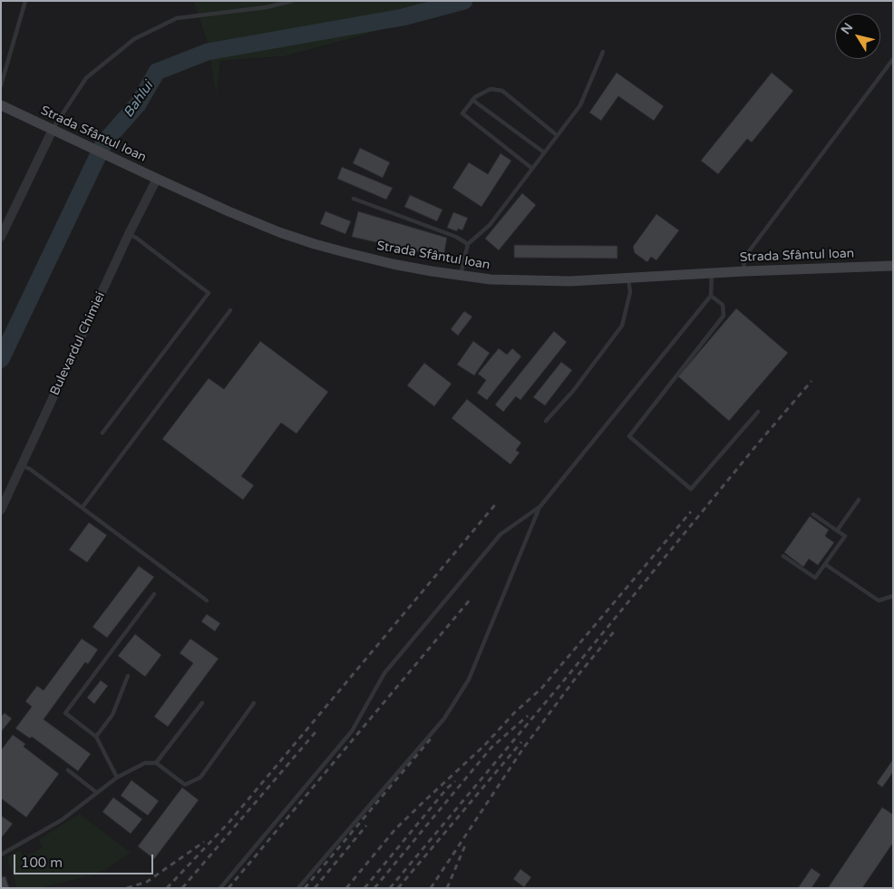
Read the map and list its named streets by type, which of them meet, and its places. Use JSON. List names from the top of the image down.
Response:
{
  "streets": {
    "main road": ["Strada Sfântul Ioan"],
    "street": ["Bulevardul Chimiei"]
  },
  "crossings": [
    ["Strada Sfântul Ioan", "Bulevardul Chimiei"]
  ],
  "water": ["Bahlui"],
  "scale_bar": "100 m",
  "north": "top left"
}
